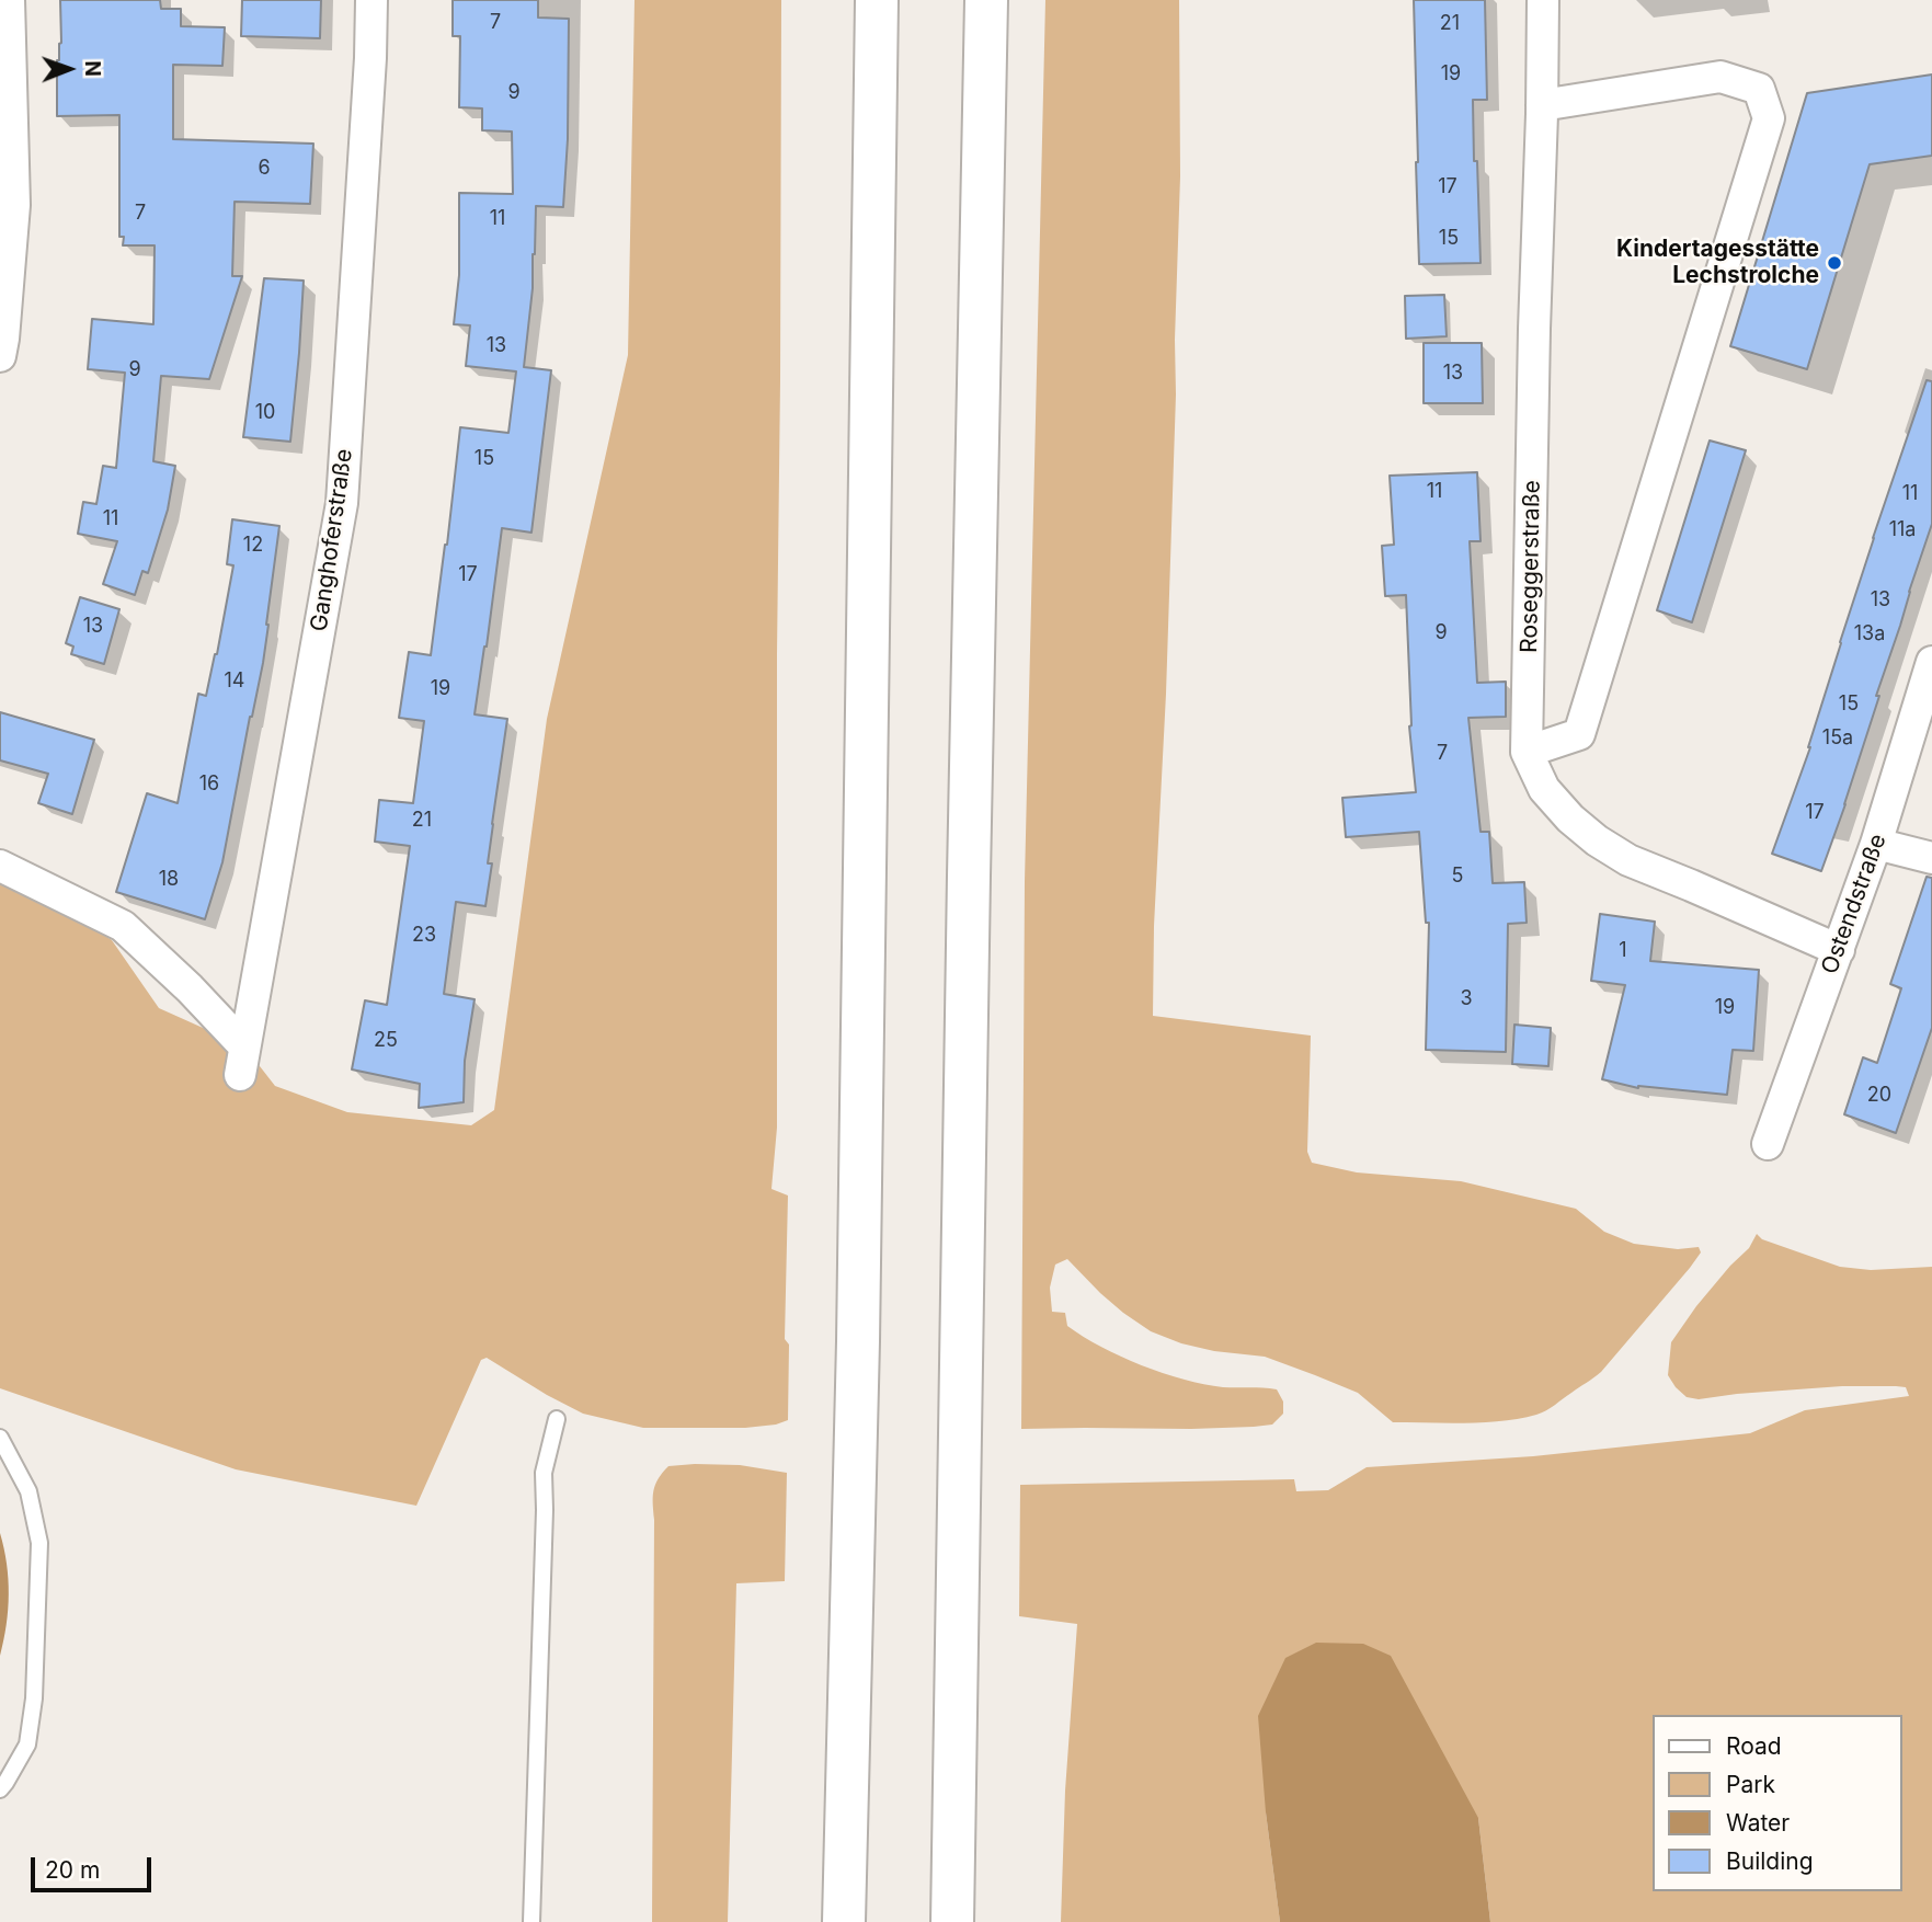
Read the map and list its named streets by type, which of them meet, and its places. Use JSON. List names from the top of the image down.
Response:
{
  "streets": {
    "street": ["Ganghoferstraße", "Roseggerstraße", "Ostendstraße"]
  },
  "crossings": [
    ["Roseggerstraße", "Ostendstraße"]
  ],
  "places": ["Kindertagesstätte Lechstrolche"],
  "house_numbers": [
    "7",
    "21",
    "19",
    "9",
    "6",
    "17",
    "7",
    "11",
    "15",
    "13",
    "9",
    "13",
    "10",
    "15",
    "11",
    "11",
    "11",
    "11a",
    "12",
    "17",
    "13",
    "13",
    "9",
    "13a",
    "14",
    "19",
    "15",
    "15a",
    "7",
    "16",
    "17",
    "21",
    "5",
    "18",
    "23",
    "1",
    "3",
    "19",
    "25",
    "20"
  ],
  "legend": [
    "Road",
    "Park",
    "Water",
    "Building"
  ],
  "scale_bar": "20 m",
  "north": "right"
}
